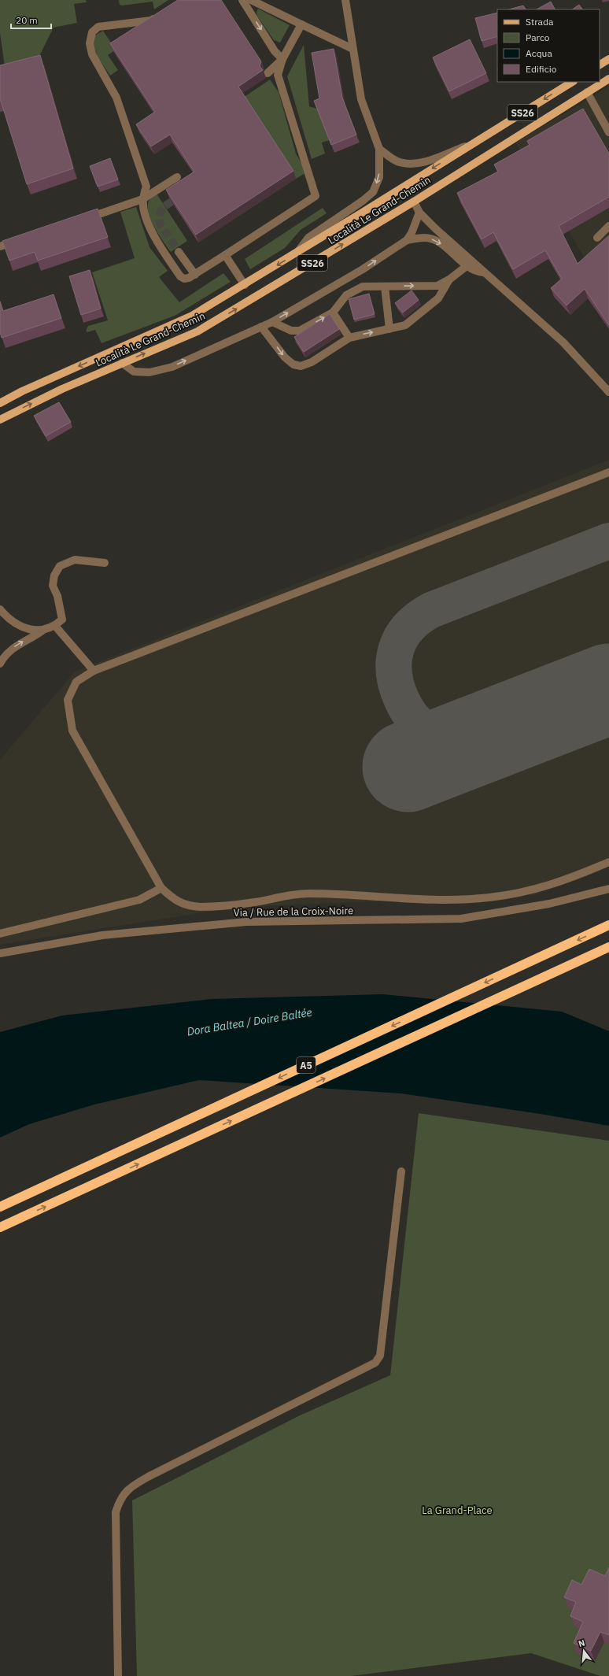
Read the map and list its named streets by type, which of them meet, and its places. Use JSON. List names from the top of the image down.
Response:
{
  "streets": {
    "highway": ["A5"],
    "main road": ["SS26", "Località Le Grand-Chemin"],
    "street": ["Via / Rue de la Croix-Noire"]
  },
  "water": ["Dora Baltea / Doire Baltée"],
  "parks": ["La Grand-Place"],
  "legend": [
    "Strada",
    "Parco",
    "Acqua",
    "Edificio"
  ],
  "scale_bar": "20 m",
  "north": "top"
}
